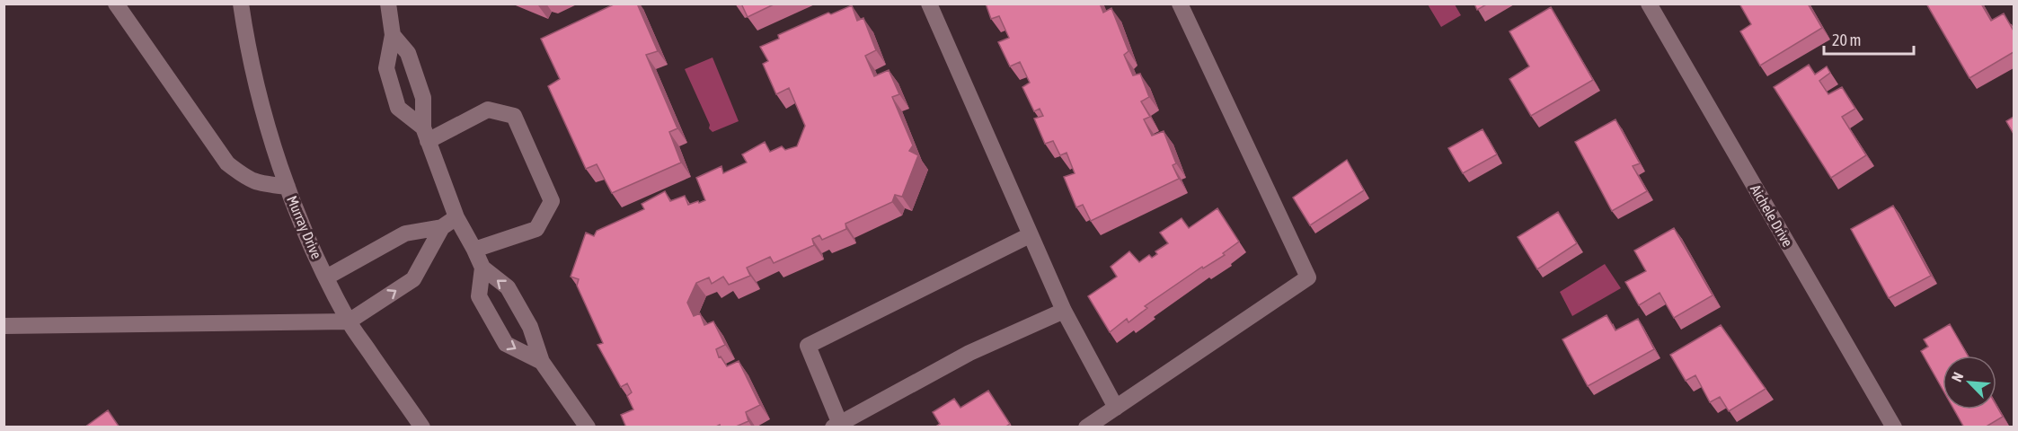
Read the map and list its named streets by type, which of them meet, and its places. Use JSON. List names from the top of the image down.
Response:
{
  "streets": {
    "street": ["Aichele Drive", "Murray Drive"]
  },
  "scale_bar": "20 m",
  "north": "top left"
}
